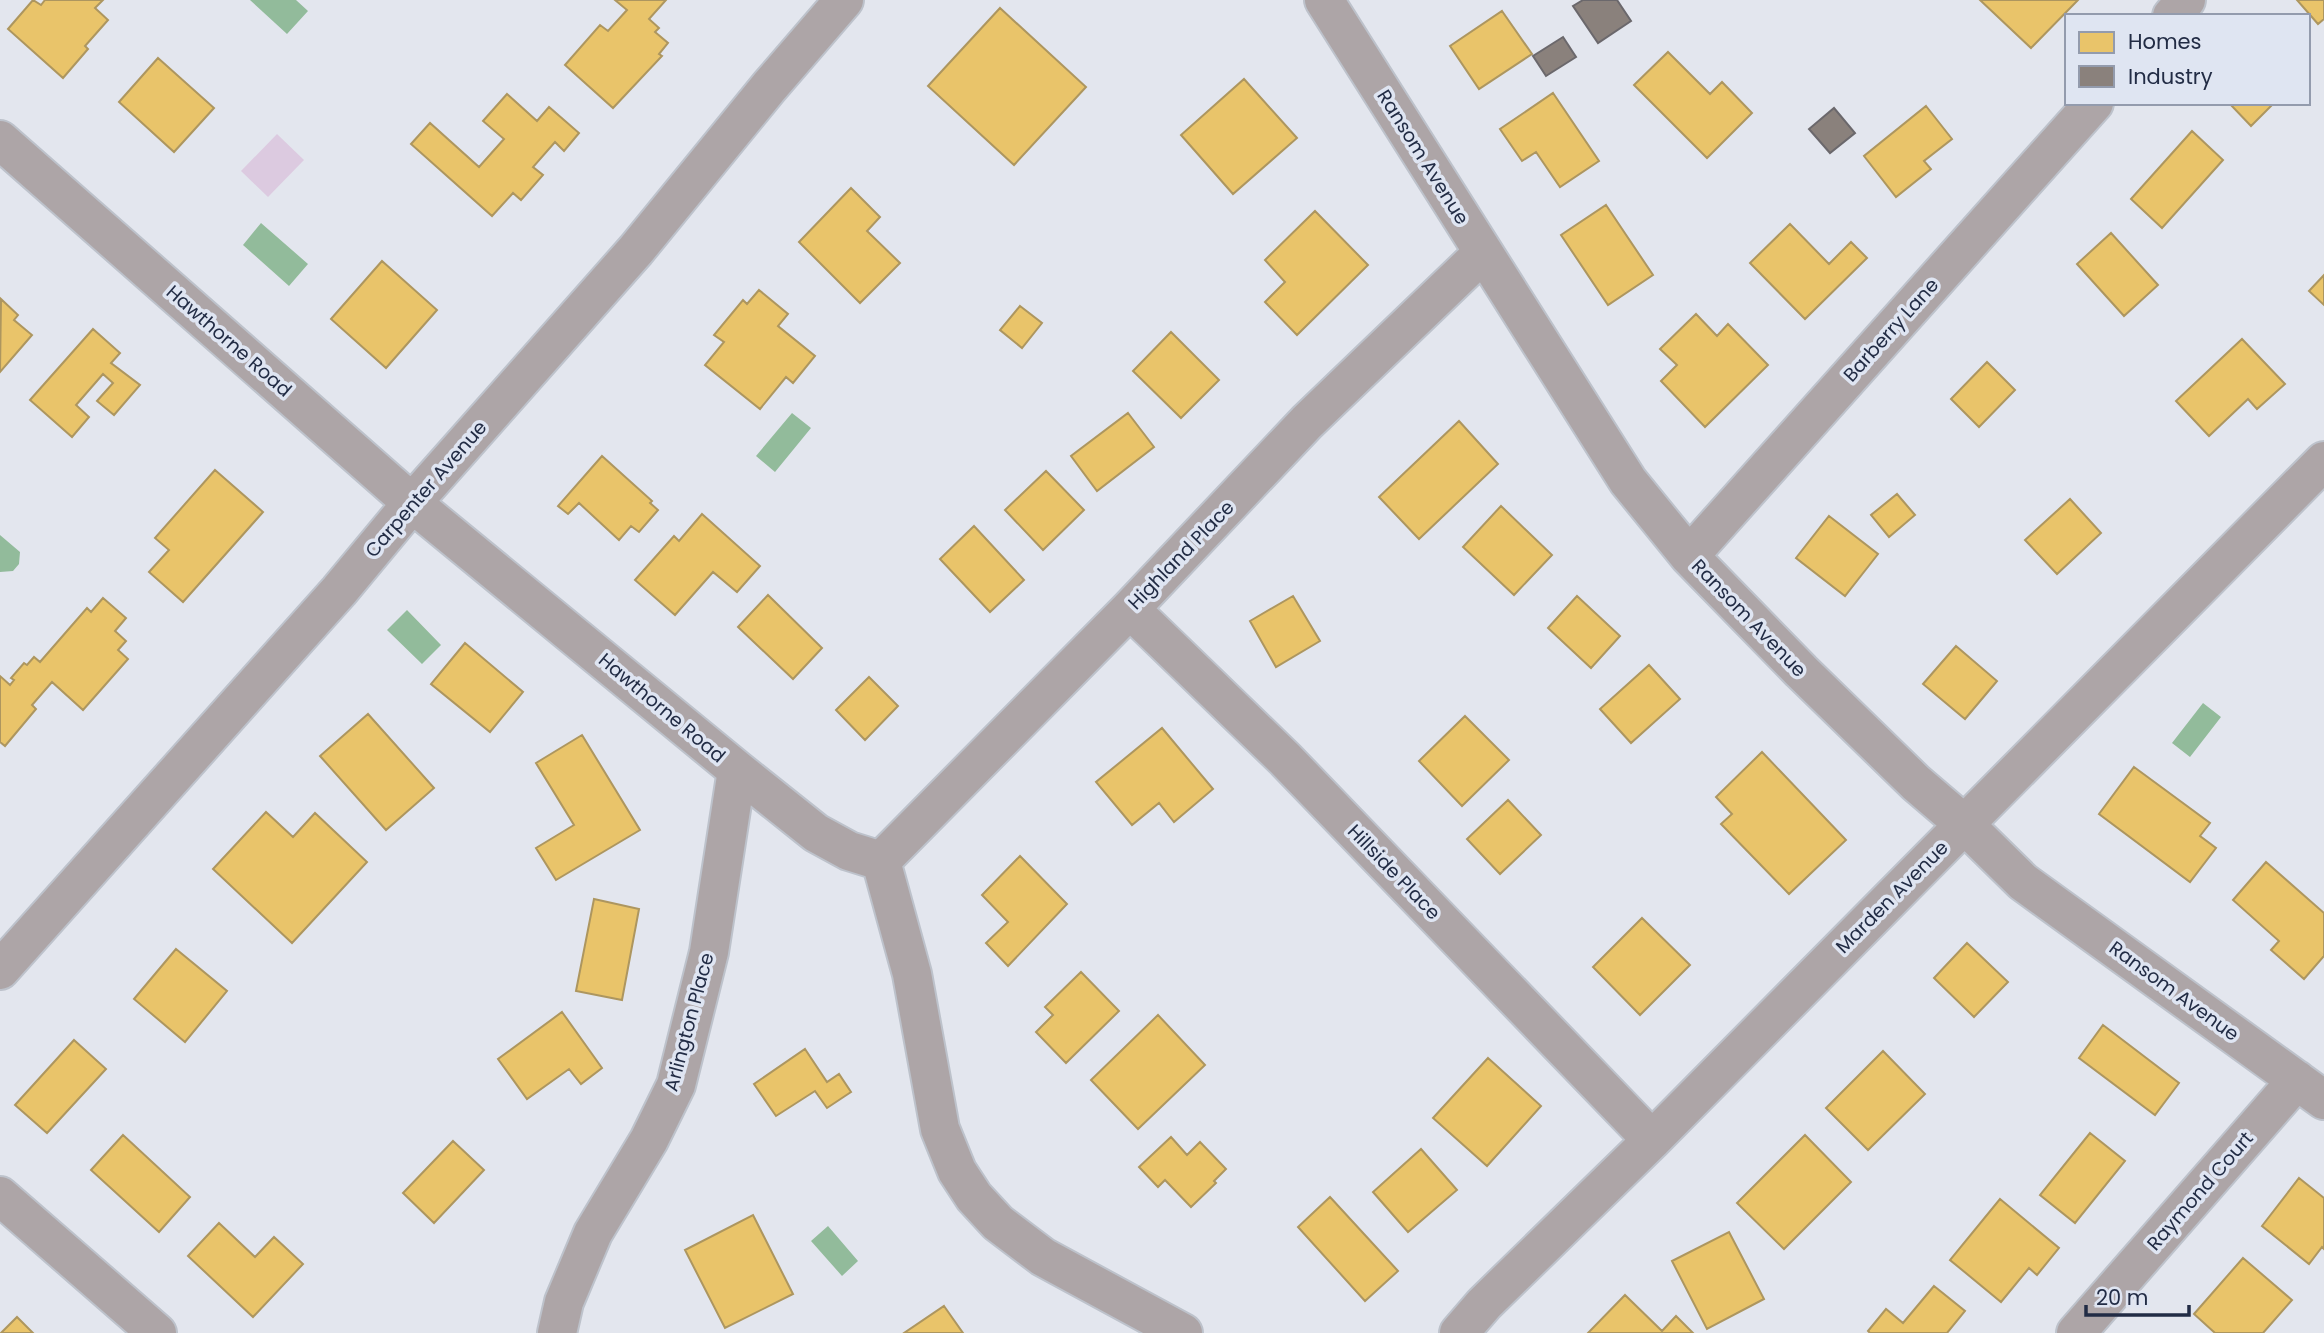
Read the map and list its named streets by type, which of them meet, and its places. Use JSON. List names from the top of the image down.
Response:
{
  "streets": {
    "street": [
      "Ransom Avenue",
      "Barberry Lane",
      "Hawthorne Road",
      "Carpenter Avenue",
      "Highland Place",
      "Hillside Place",
      "Marden Avenue",
      "Arlington Place",
      "Raymond Court"
    ]
  },
  "crossings": [
    ["Ransom Avenue", "Barberry Lane"],
    ["Ransom Avenue", "Highland Place"],
    ["Ransom Avenue", "Marden Avenue"],
    ["Ransom Avenue", "Raymond Court"],
    ["Hawthorne Road", "Carpenter Avenue"],
    ["Hawthorne Road", "Highland Place"],
    ["Hawthorne Road", "Arlington Place"],
    ["Highland Place", "Hillside Place"],
    ["Hillside Place", "Marden Avenue"]
  ],
  "legend": ["Homes", "Industry"],
  "scale_bar": "20 m"
}
